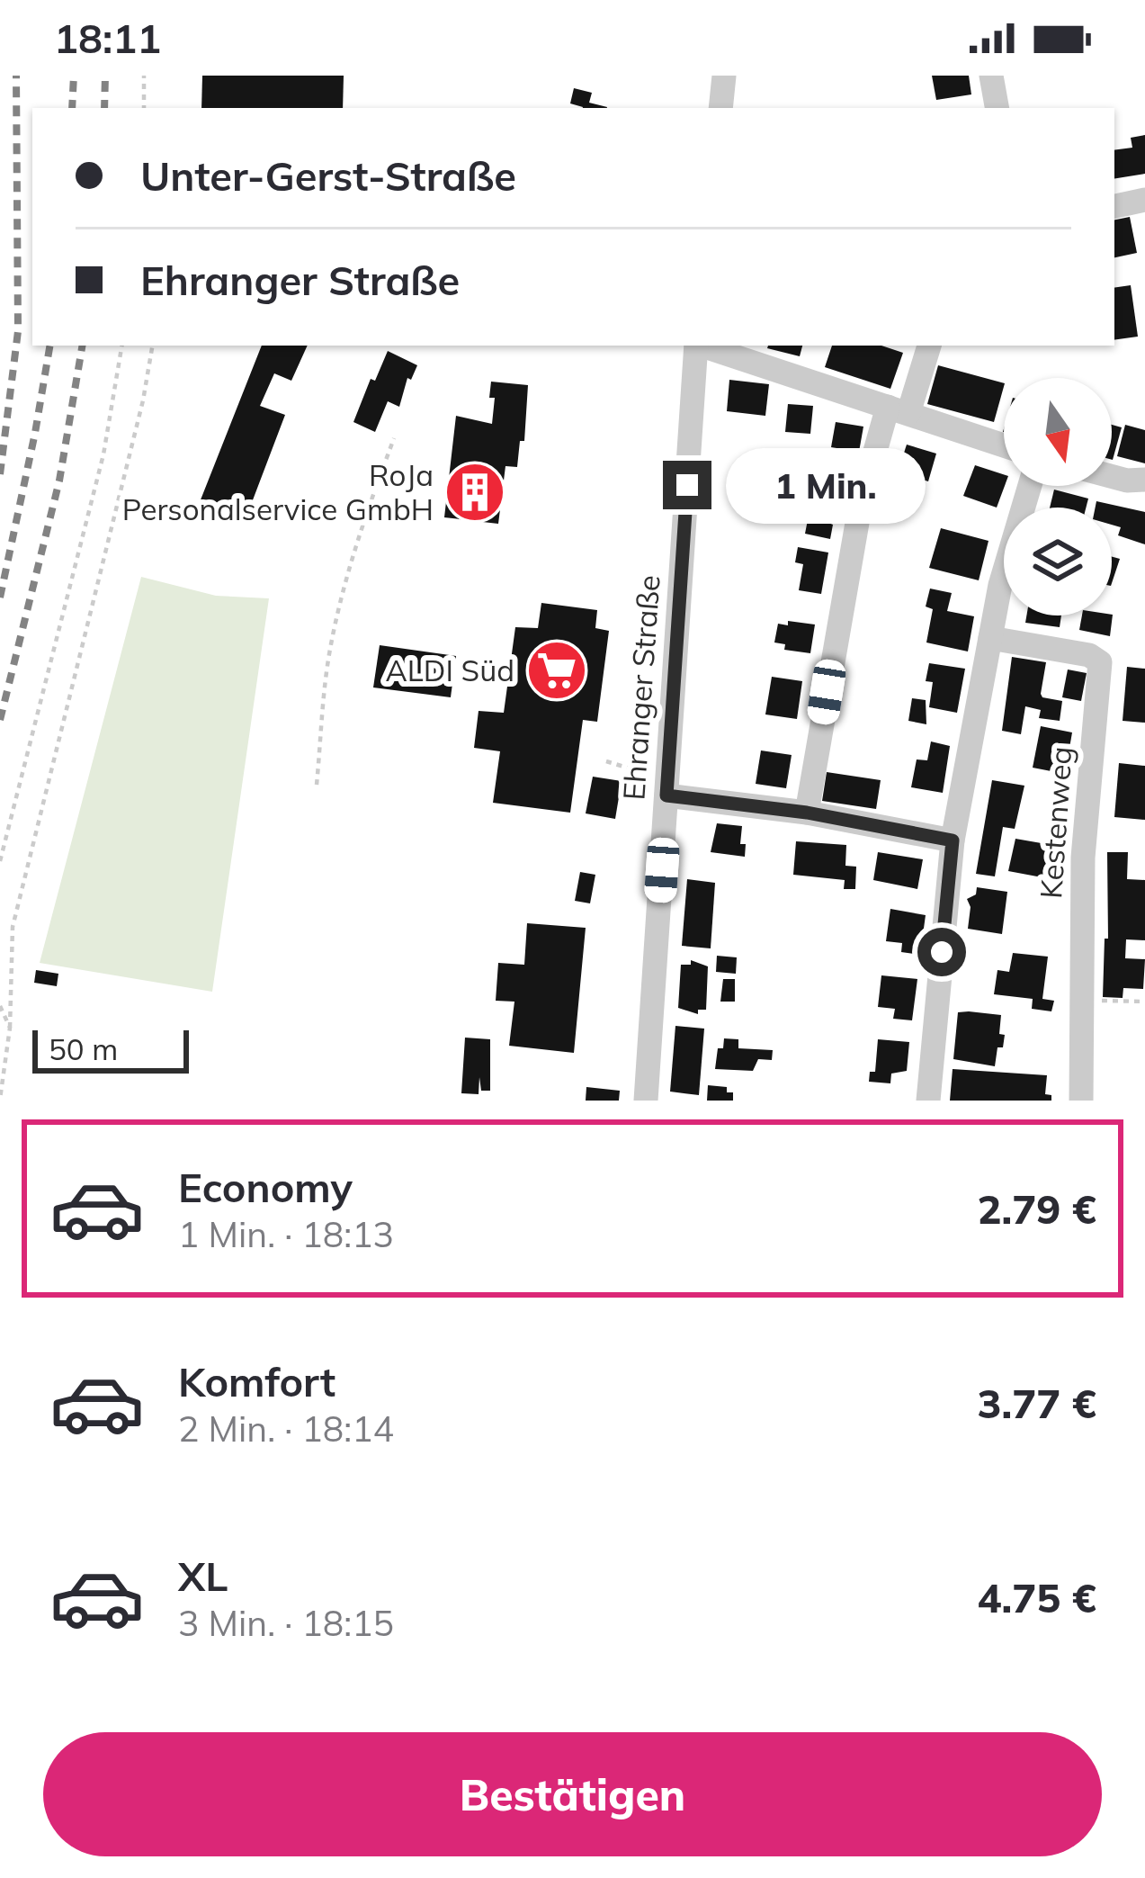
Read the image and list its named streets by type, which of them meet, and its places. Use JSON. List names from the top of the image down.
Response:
{
  "streets": {
    "street": ["Ehranger Straße", "Kestenweg"]
  },
  "places": {
    "building": ["RoJa Personalservice GmbH"],
    "supermarket": ["ALDI Süd"]
  },
  "scale_bar": "50 m",
  "north": "bottom",
  "page": {
    "status": "18:11",
    "banner": ["Unter-Gerst-Straße", "Ehranger Straße"],
    "bubble": "1 Min.",
    "scale": "50 m",
    "list": [
      {
        "name": "Economy",
        "note": "1 Min. · 18:13",
        "value": "2.79 €"
      },
      {
        "name": "Komfort",
        "note": "2 Min. · 18:14",
        "value": "3.77 €"
      },
      {
        "name": "XL",
        "note": "3 Min. · 18:15",
        "value": "4.75 €"
      }
    ],
    "buttons": "Bestätigen"
  }
}
